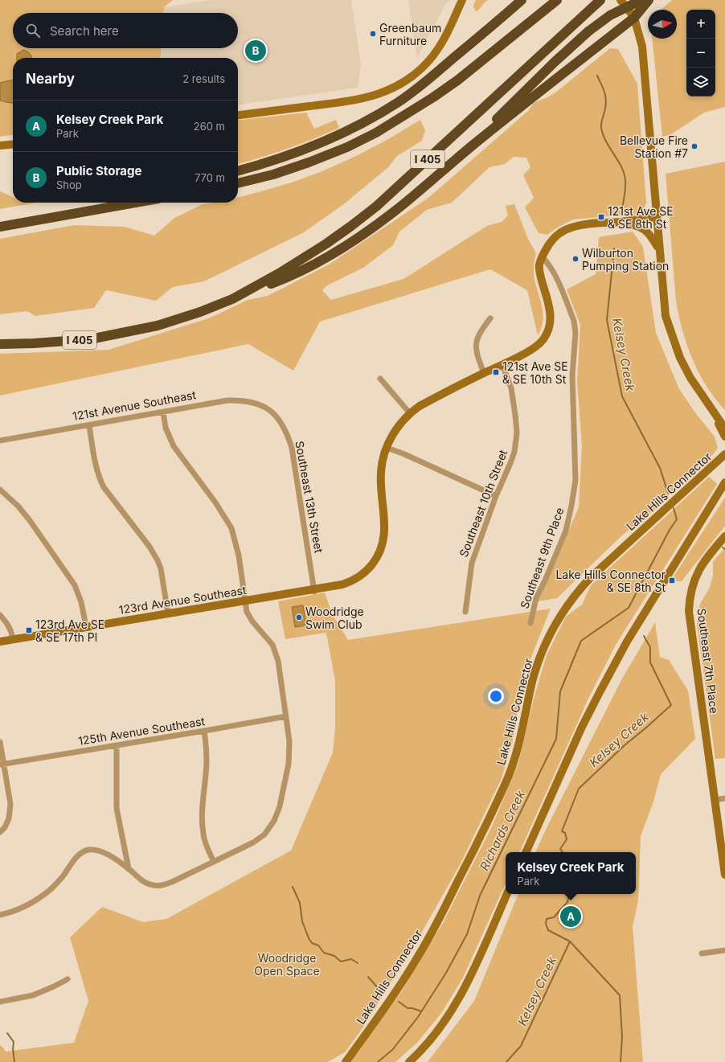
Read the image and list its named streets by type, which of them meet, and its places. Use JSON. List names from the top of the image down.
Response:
{
  "streets": {
    "highway": ["I 405"],
    "main road": ["Lake Hills Connector", "123rd Avenue Southeast", "Southeast 7th Place"],
    "street": [
      "121st Avenue Southeast",
      "Southeast 13th Street",
      "Southeast 10th Street",
      "Southeast 9th Place",
      "125th Avenue Southeast"
    ]
  },
  "crossings": [
    ["121st Avenue Southeast", "Southeast 13th Street"],
    ["Southeast 13th Street", "123rd Avenue Southeast"]
  ],
  "water": ["Kelsey Creek", "Richards Creek"],
  "parks": ["Woodridge Open Space"],
  "places": {
    "other": [
      "Greenbaum Furniture",
      "Bellevue Fire Station #7",
      "Wilburton Pumping Station",
      "Woodridge Swim Club"
    ],
    "transit": [
      "121st Ave SE & SE 8th St",
      "121st Ave SE & SE 10th St",
      "Lake Hills Connector & SE 8th St",
      "123rd Ave SE & SE 17th Pl"
    ]
  },
  "north": "right",
  "page": {
    "map_buttons": ["+", "−"],
    "search": "Search here",
    "pins": ["B", "A"],
    "heading": ["Nearby", "2 results"],
    "list": [
      {
        "mark": "A",
        "name": "Kelsey Creek Park",
        "note": "Park",
        "value": "260 m"
      },
      {
        "mark": "B",
        "name": "Public Storage",
        "note": "Shop",
        "value": "770 m"
      }
    ],
    "popup": ["Kelsey Creek Park", "Park"]
  }
}
